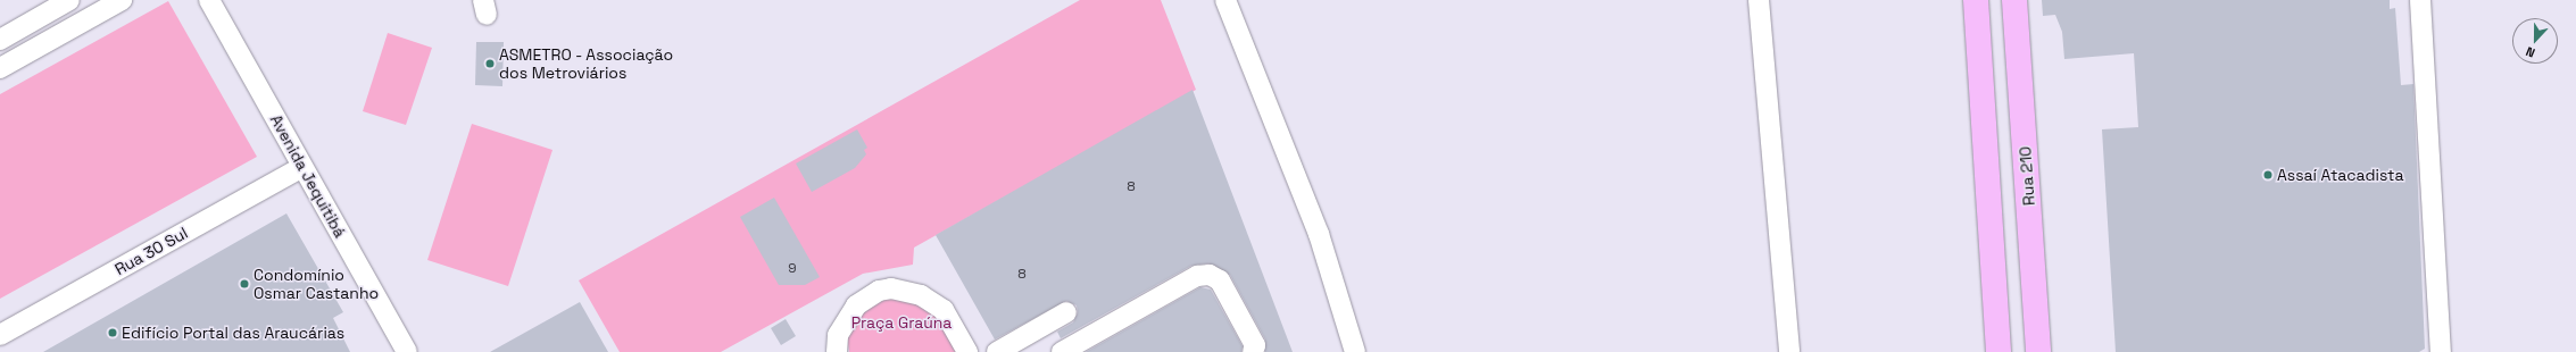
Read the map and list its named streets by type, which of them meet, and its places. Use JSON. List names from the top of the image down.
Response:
{
  "streets": {
    "main road": ["Rua 210"],
    "street": ["Avenida Jequitibá", "Rua 30 Sul"]
  },
  "crossings": [
    ["Avenida Jequitibá", "Rua 30 Sul"]
  ],
  "parks": ["Praça Graúna"],
  "places": [
    "ASMETRO - Associação dos Metroviários",
    "Assaí Atacadista",
    "Condomínio Osmar Castanho",
    "Edifício Portal das Araucárias"
  ],
  "house_numbers": ["8", "9", "8"],
  "north": "bottom"
}
